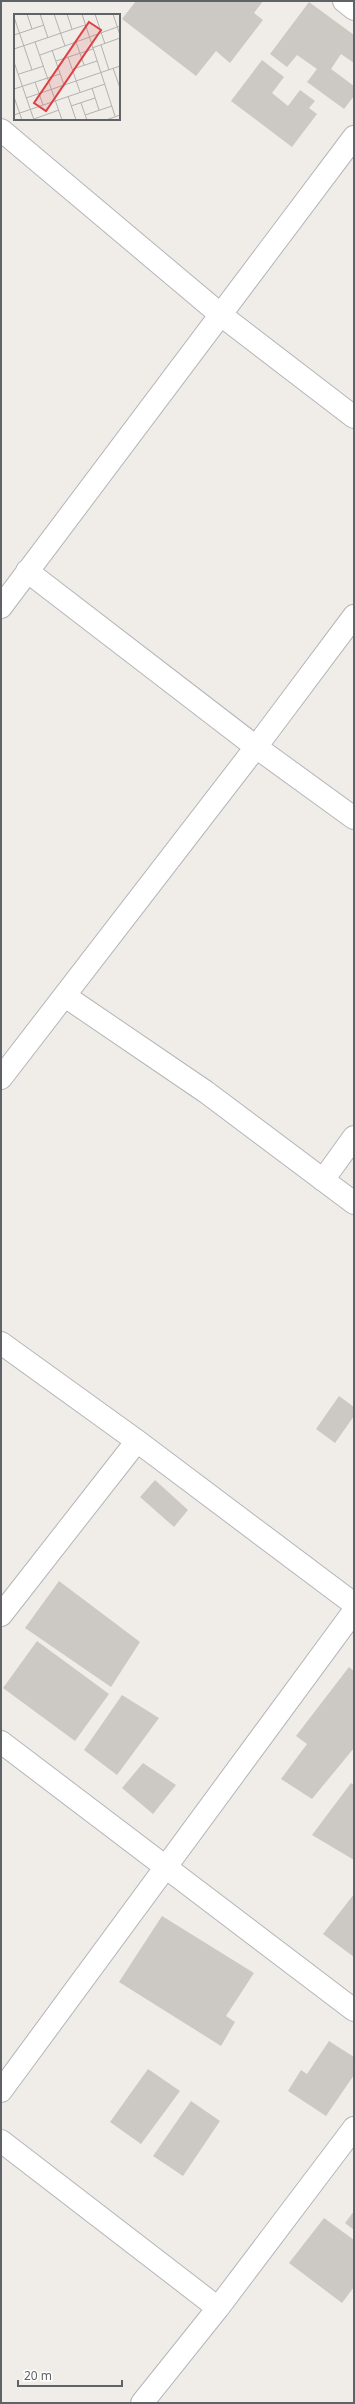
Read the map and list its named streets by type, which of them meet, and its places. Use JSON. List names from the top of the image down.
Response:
{
  "scale_bar": "20 m"
}
